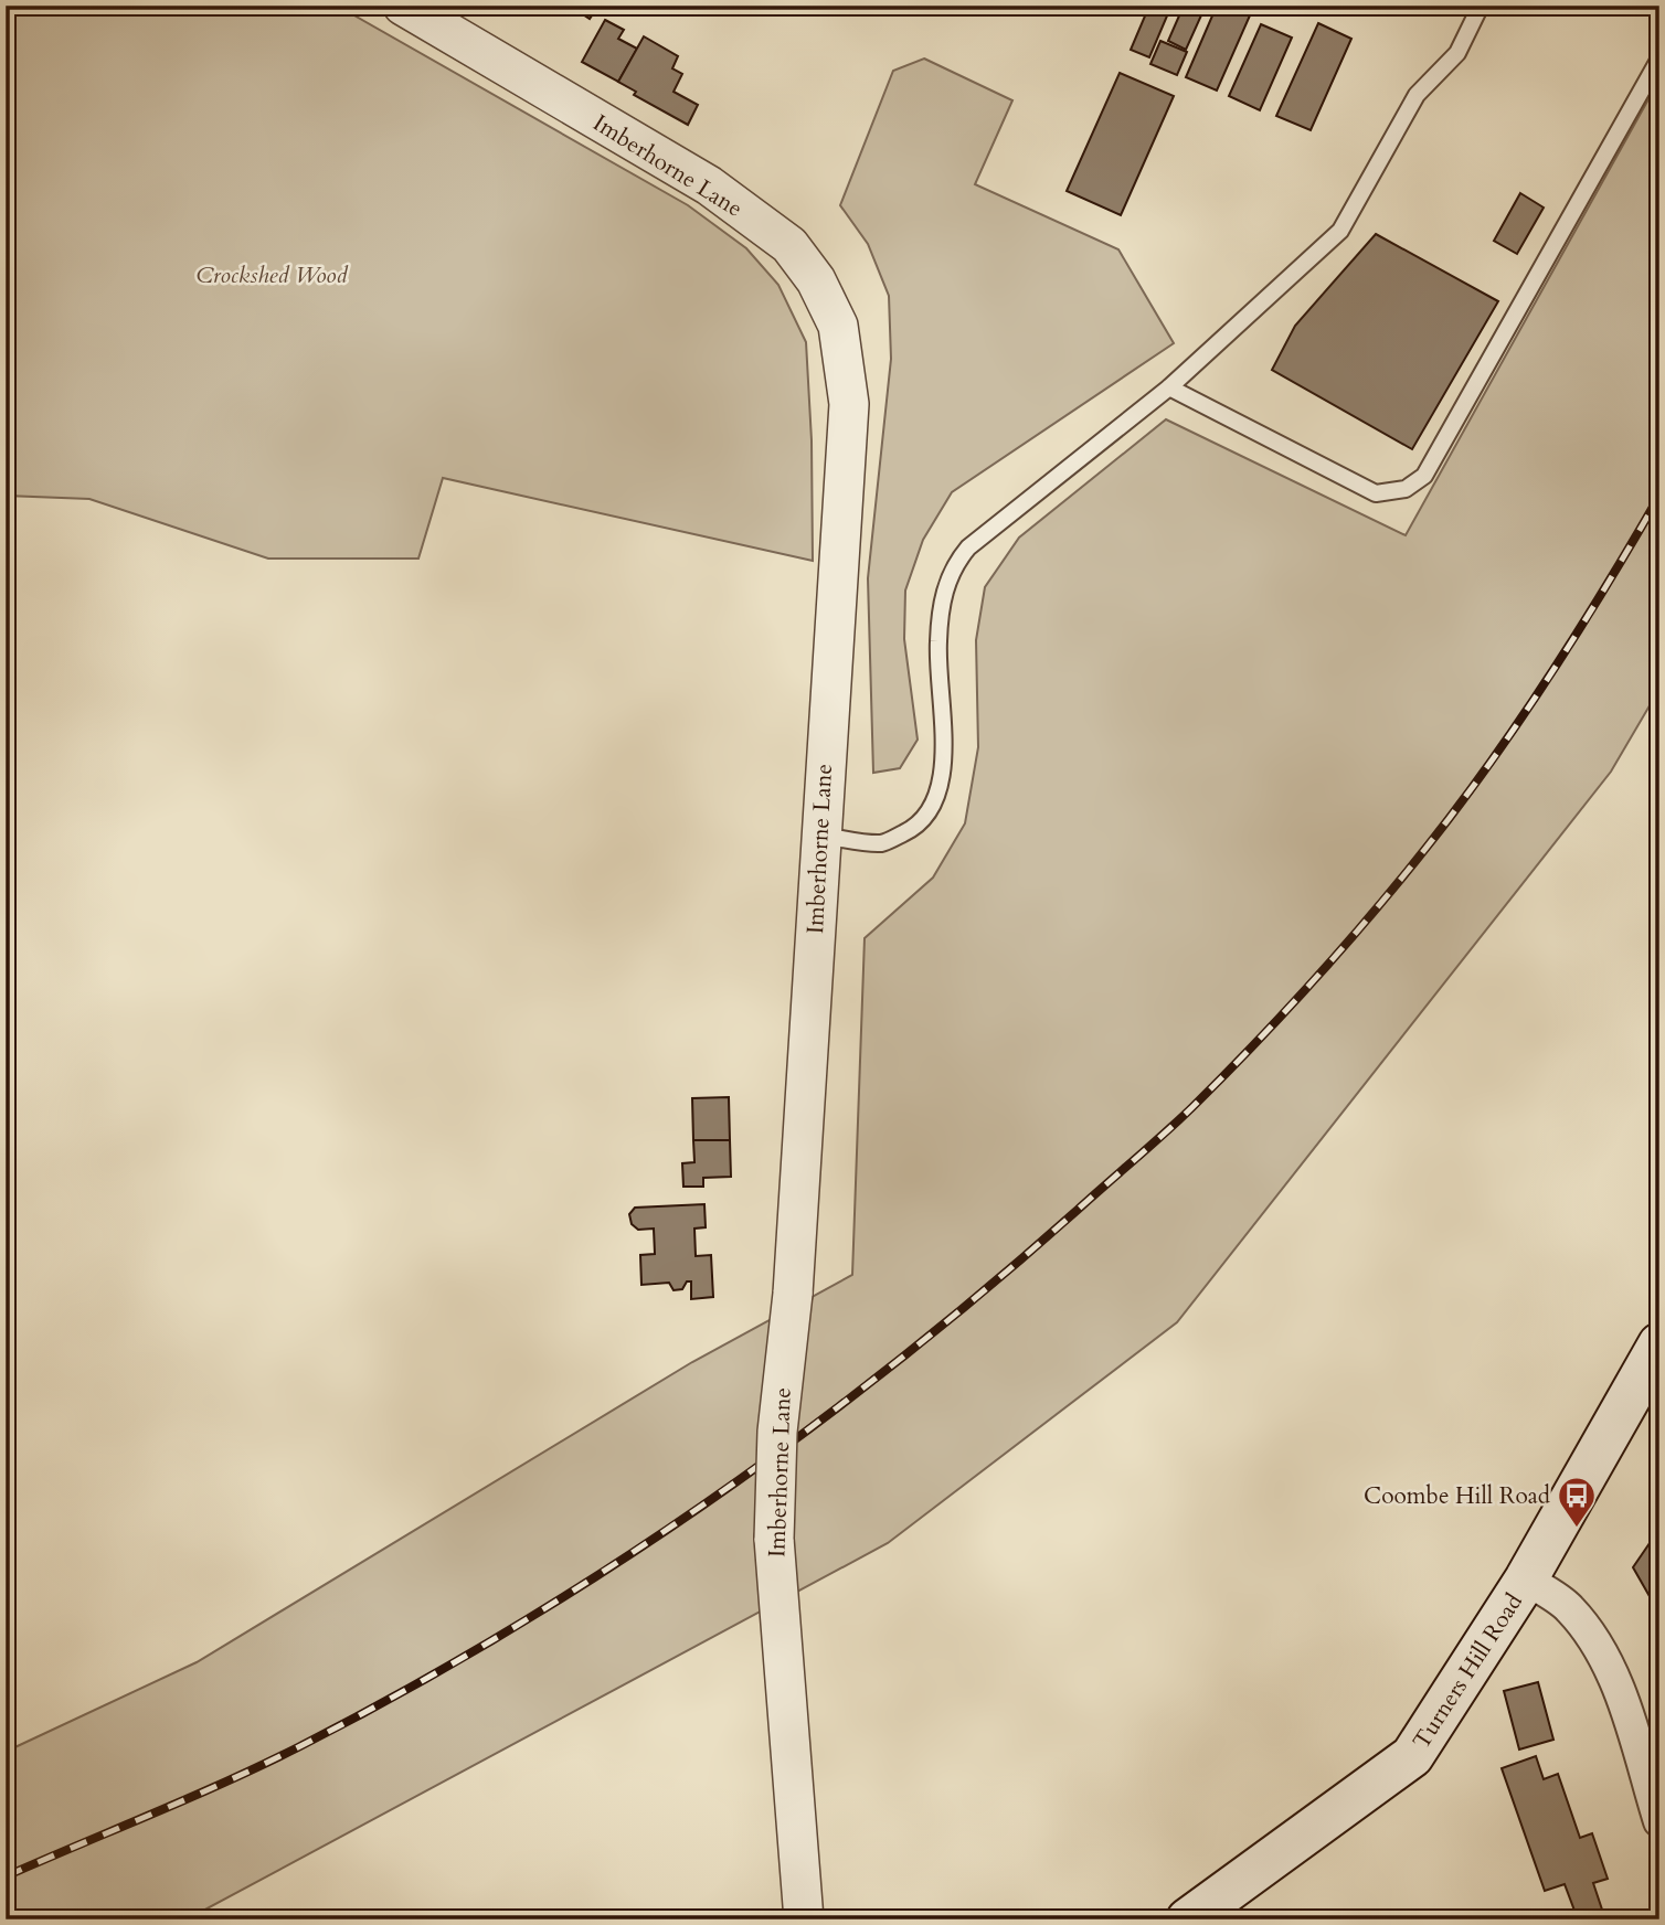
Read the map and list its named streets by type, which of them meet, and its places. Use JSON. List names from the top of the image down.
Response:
{
  "streets": {
    "main road": ["Turners Hill Road"],
    "street": ["Imberhorne Lane"]
  },
  "parks": ["Crockshed Wood"],
  "places": {
    "bus stop": ["Coombe Hill Road"]
  }
}
